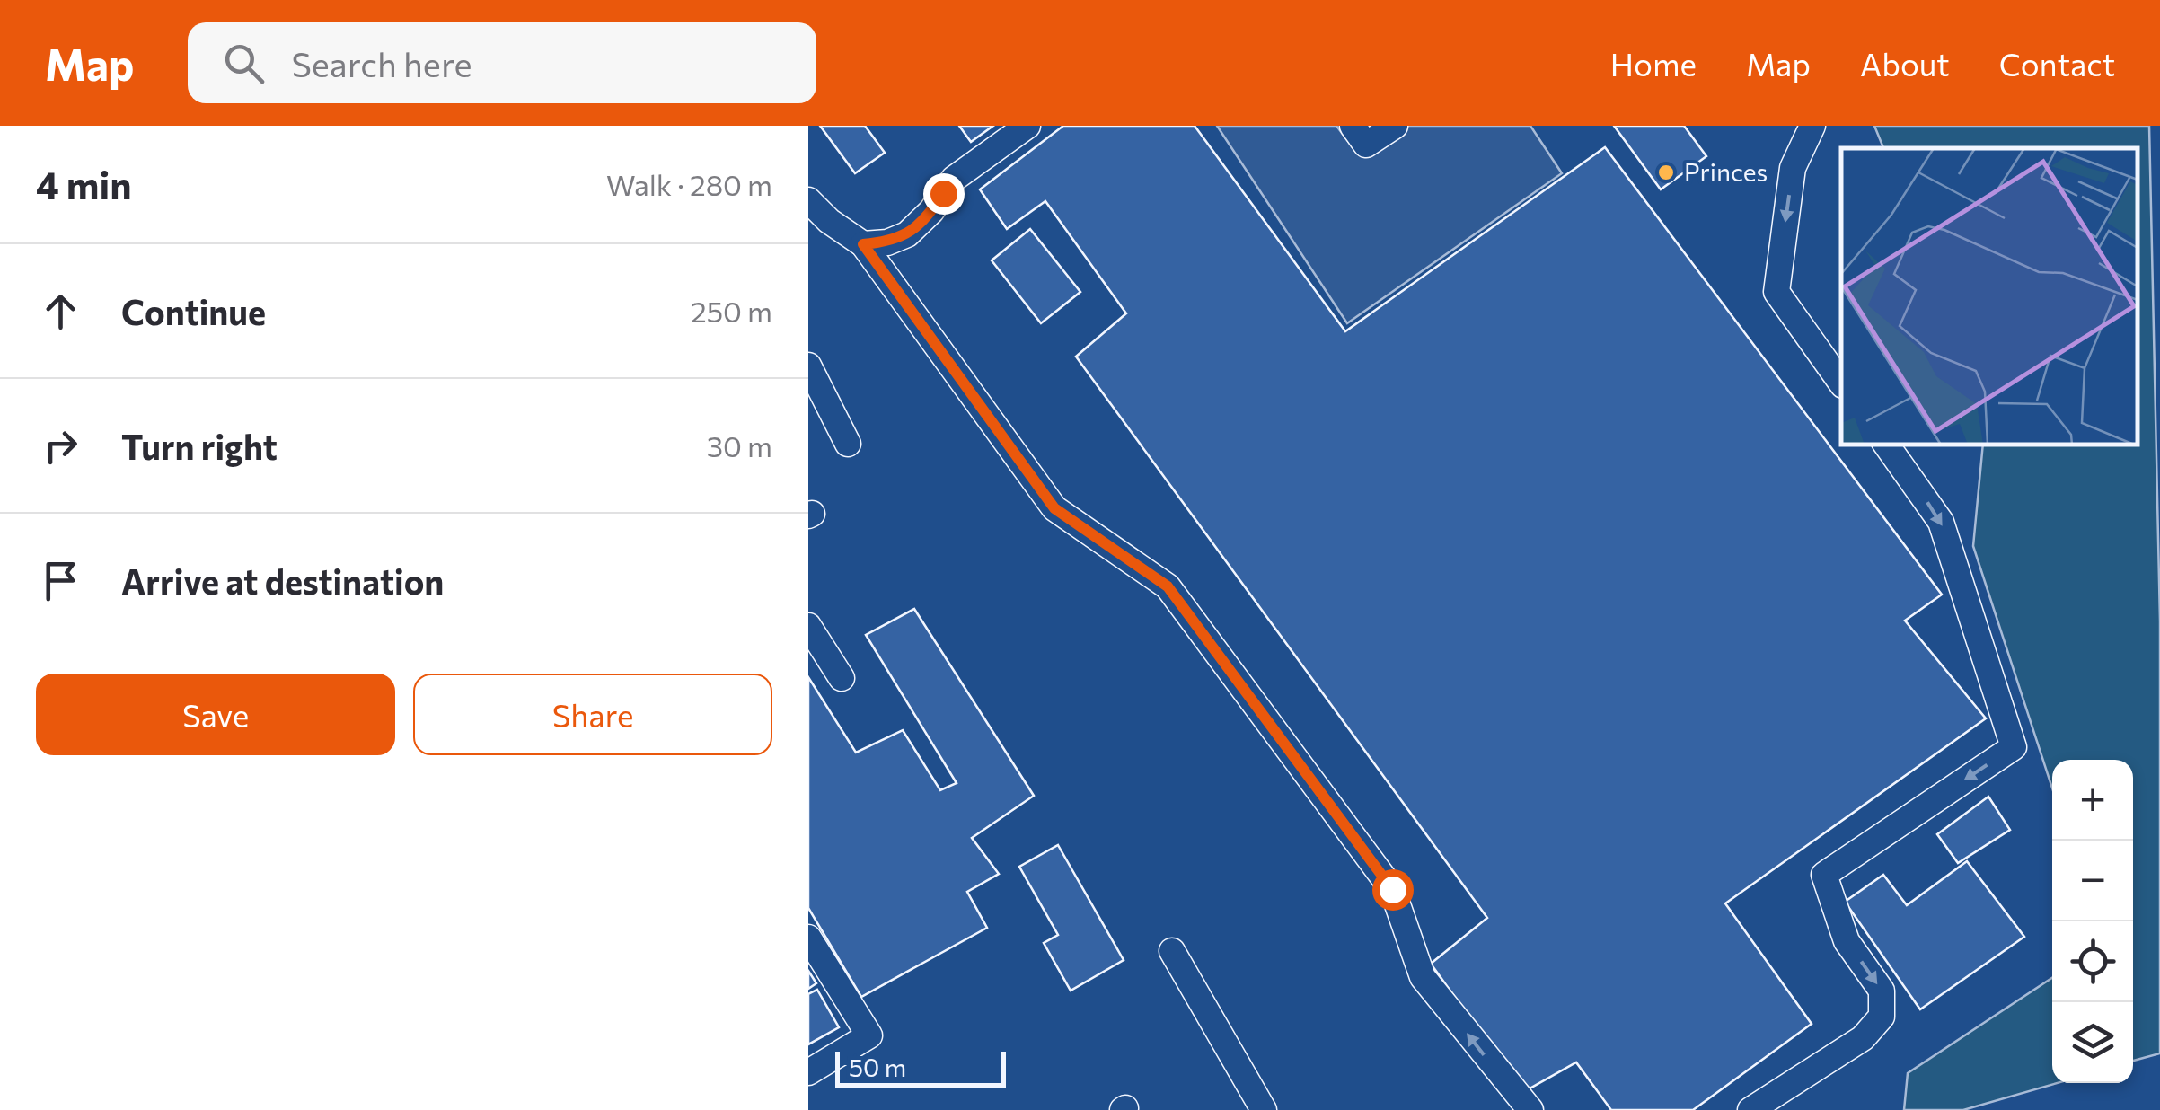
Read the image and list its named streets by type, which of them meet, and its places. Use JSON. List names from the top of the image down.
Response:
{
  "places": ["Princes"],
  "scale_bar": "50 m",
  "page": {
    "header": "Map",
    "search": "Search here",
    "nav": [
      "Home",
      "Map",
      "About",
      "Contact"
    ],
    "heading": ["4 min", "Walk · 280 m"],
    "list": [
      ["Continue", "250 m"],
      ["Turn right", "30 m"],
      "Arrive at destination"
    ],
    "buttons": ["Save", "Share"],
    "map_buttons": ["+", "−"],
    "scale": "50 m"
  }
}
